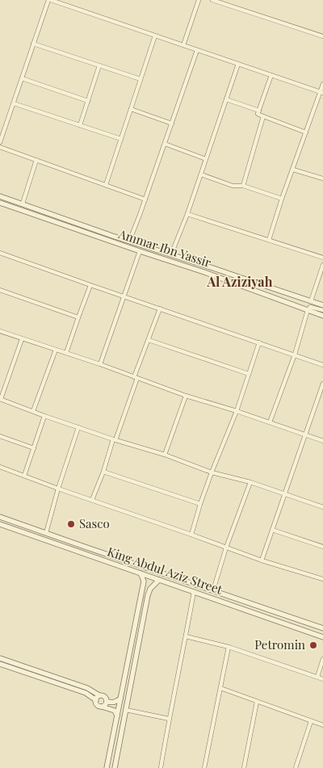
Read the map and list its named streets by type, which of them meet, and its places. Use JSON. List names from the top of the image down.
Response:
{
  "streets": {
    "street": ["Ammar Ibn Yassir", "King Abdul Aziz Street"]
  },
  "districts": ["Al Aziziyah"],
  "places": ["Sasco", "Petromin"]
}
